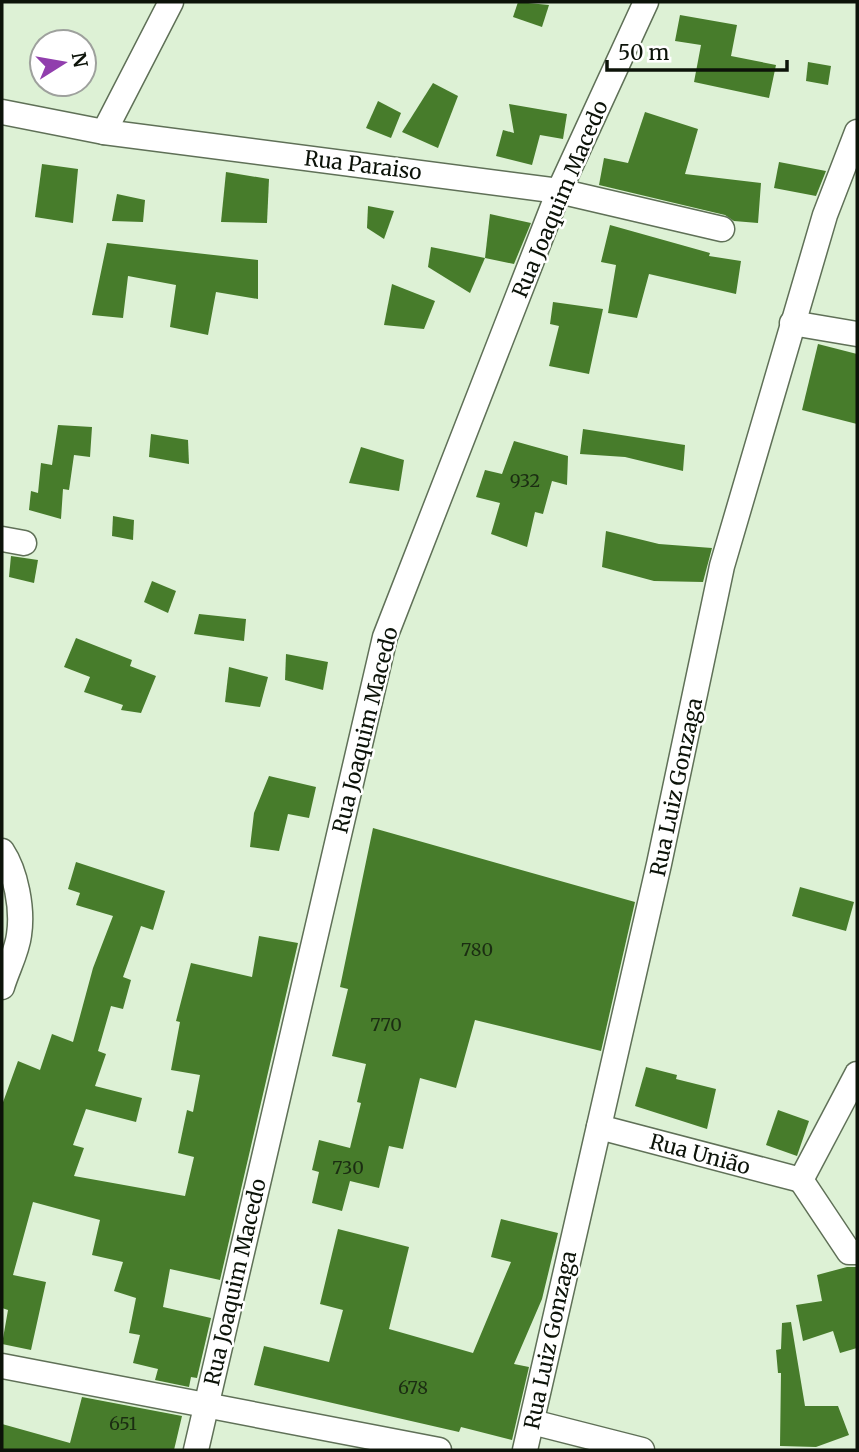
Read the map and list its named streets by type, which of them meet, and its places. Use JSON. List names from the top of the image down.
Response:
{
  "streets": {
    "street": [
      "Rua Paraiso",
      "Rua Joaquim Macedo",
      "Rua Luiz Gonzaga",
      "Rua União"
    ]
  },
  "crossings": [
    ["Rua Paraiso", "Rua Joaquim Macedo"],
    ["Rua Luiz Gonzaga", "Rua União"]
  ],
  "house_numbers": [
    "932",
    "780",
    "770",
    "730",
    "678",
    "651"
  ],
  "scale_bar": "50 m",
  "north": "right"
}
